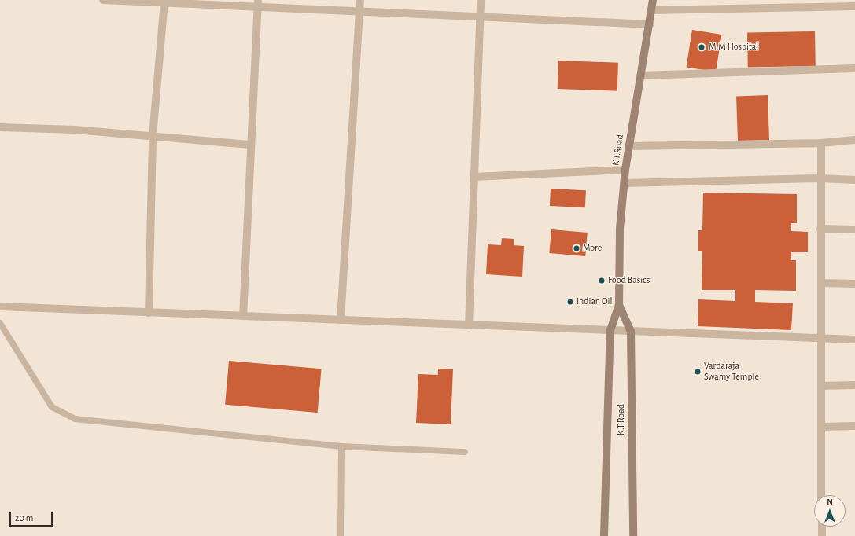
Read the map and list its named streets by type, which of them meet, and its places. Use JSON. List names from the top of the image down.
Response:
{
  "streets": {
    "main road": ["K.T.Road"]
  },
  "places": [
    "M.M Hospital",
    "More",
    "Food Basics",
    "Indian Oil",
    "Vardaraja Swamy Temple"
  ],
  "scale_bar": "20 m",
  "north": "top"
}
